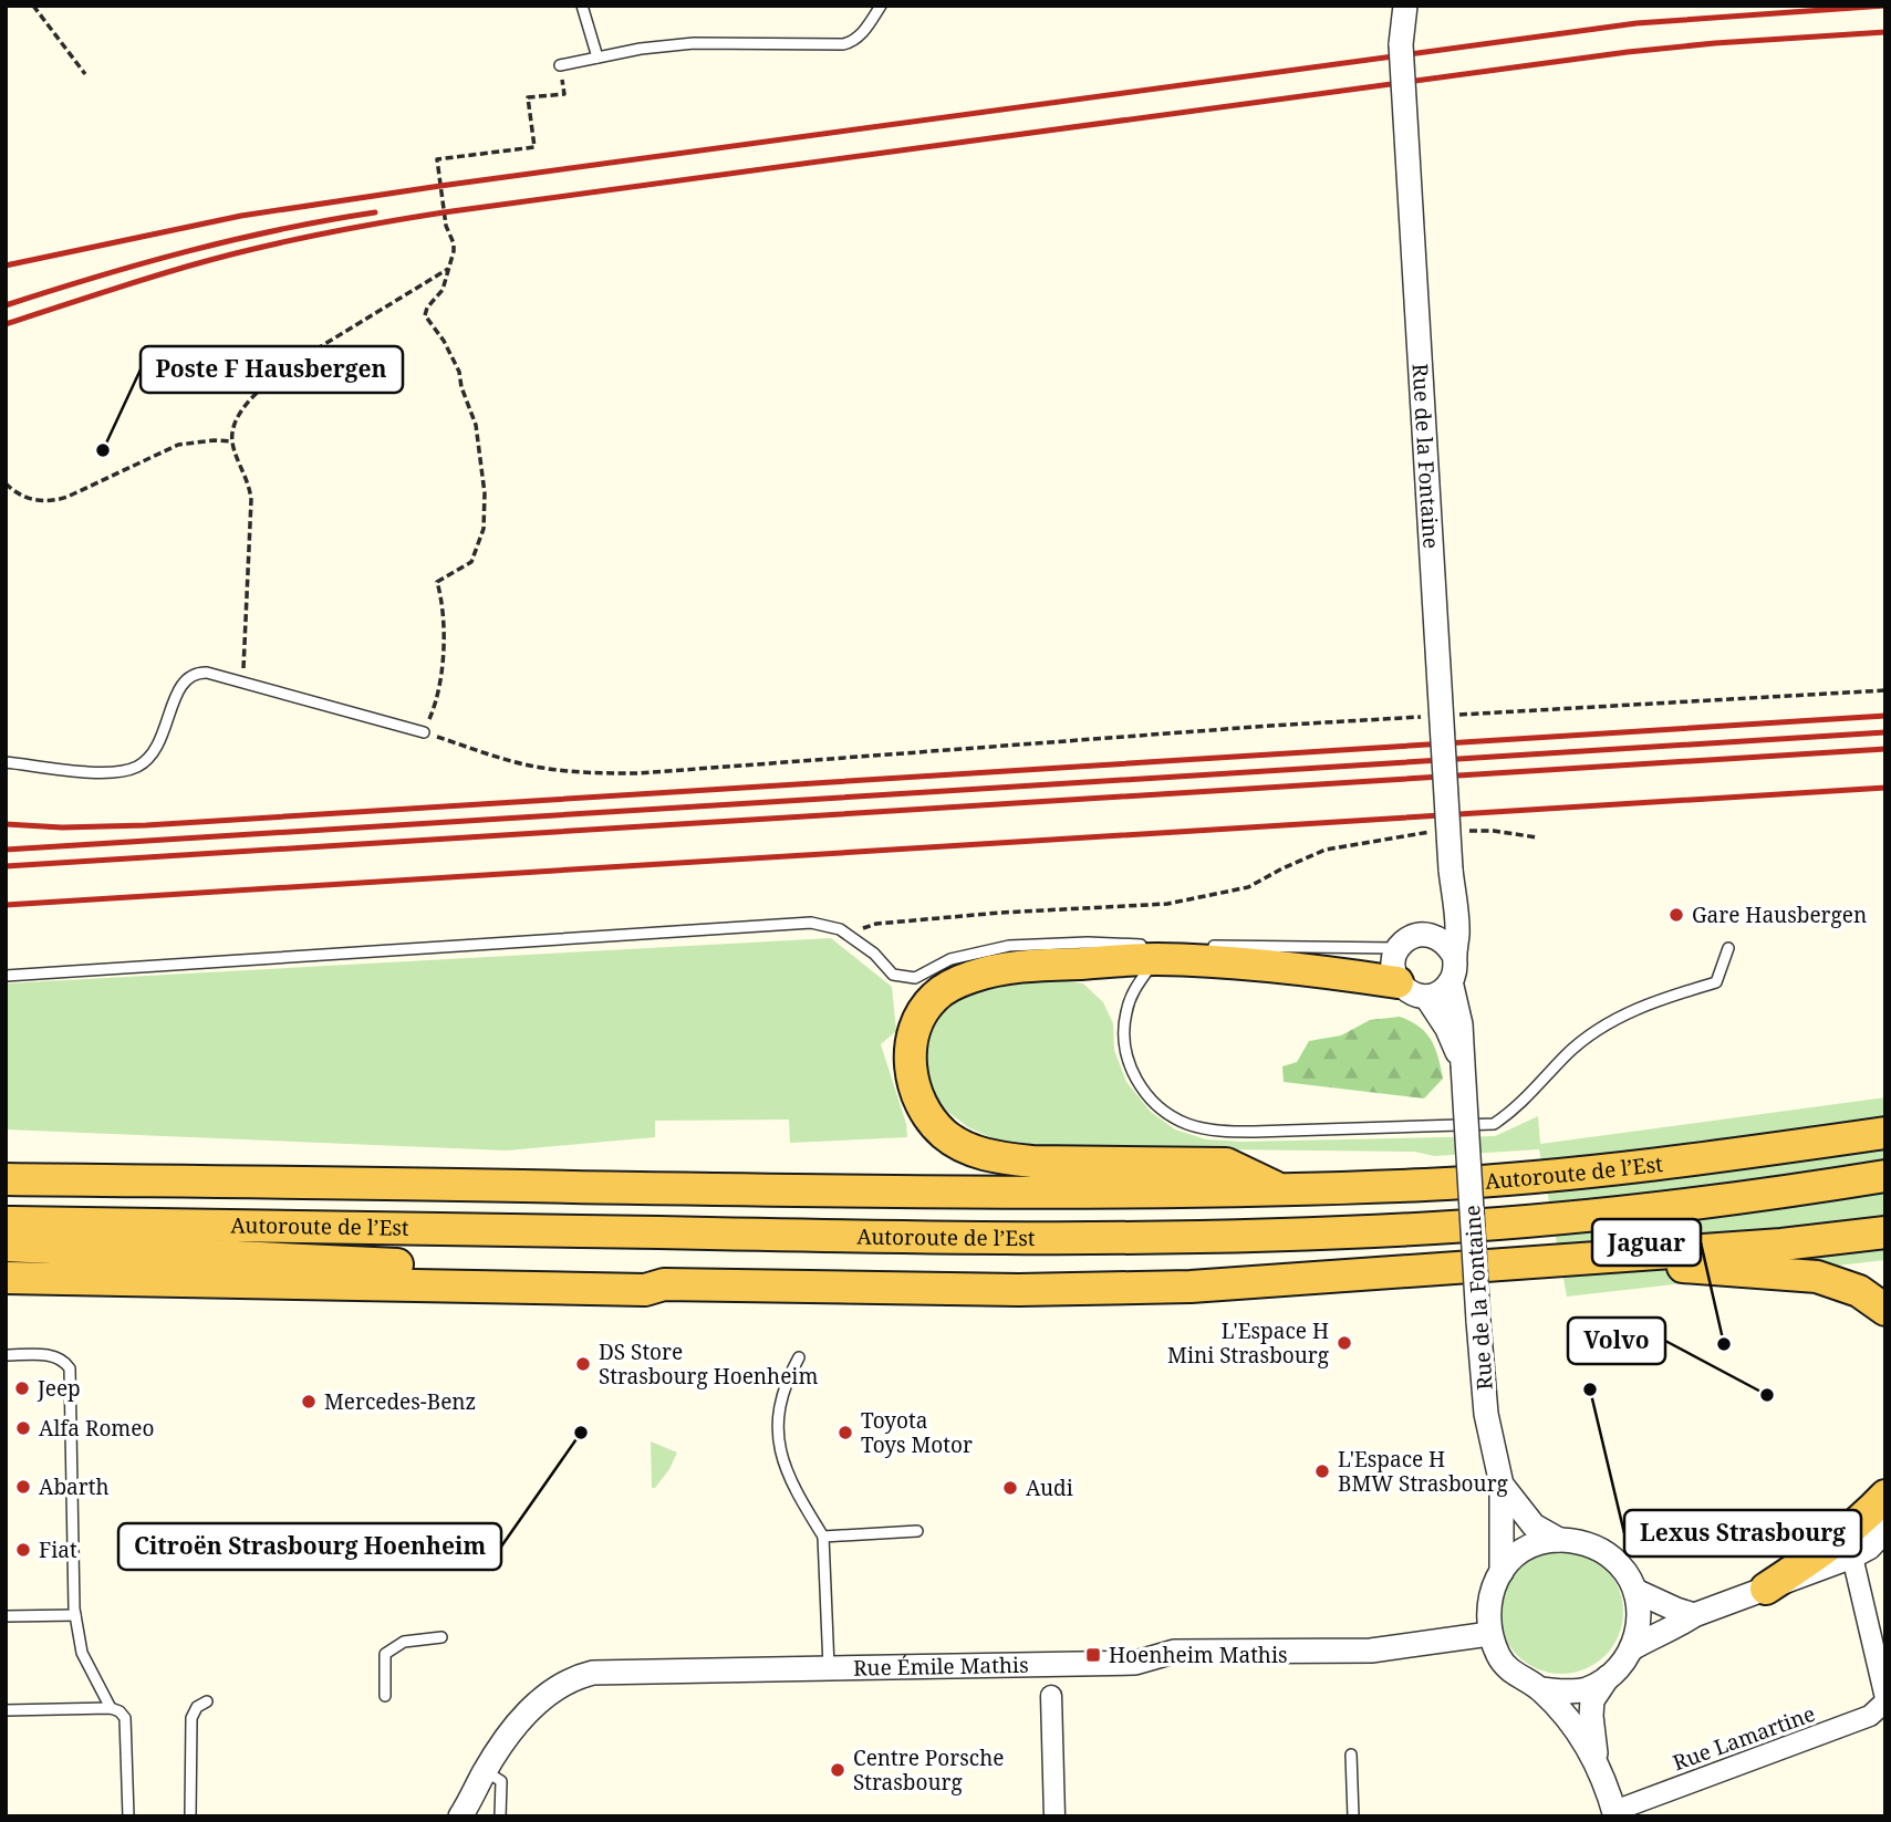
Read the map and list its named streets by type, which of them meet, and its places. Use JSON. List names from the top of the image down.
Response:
{
  "streets": {
    "highway": ["Autoroute de l’Est"],
    "street": ["Rue de la Fontaine", "Rue Émile Mathis", "Rue Lamartine"]
  },
  "crossings": [
    ["Rue de la Fontaine", "Rue Émile Mathis"],
    ["Rue de la Fontaine", "Rue Lamartine"]
  ],
  "places": {
    "other": [
      "Poste F Hausbergen",
      "Gare Hausbergen",
      "L'Espace H Mini Strasbourg",
      "Jaguar",
      "DS Store Strasbourg Hoenheim",
      "Jeep",
      "Lexus Strasbourg",
      "Volvo",
      "Mercedes-Benz",
      "Alfa Romeo",
      "Citroën Strasbourg Hoenheim",
      "Toyota Toys Motor",
      "L'Espace H BMW Strasbourg",
      "Abarth",
      "Audi",
      "Fiat",
      "Centre Porsche Strasbourg"
    ],
    "transit": ["Hoenheim Mathis"]
  }
}
